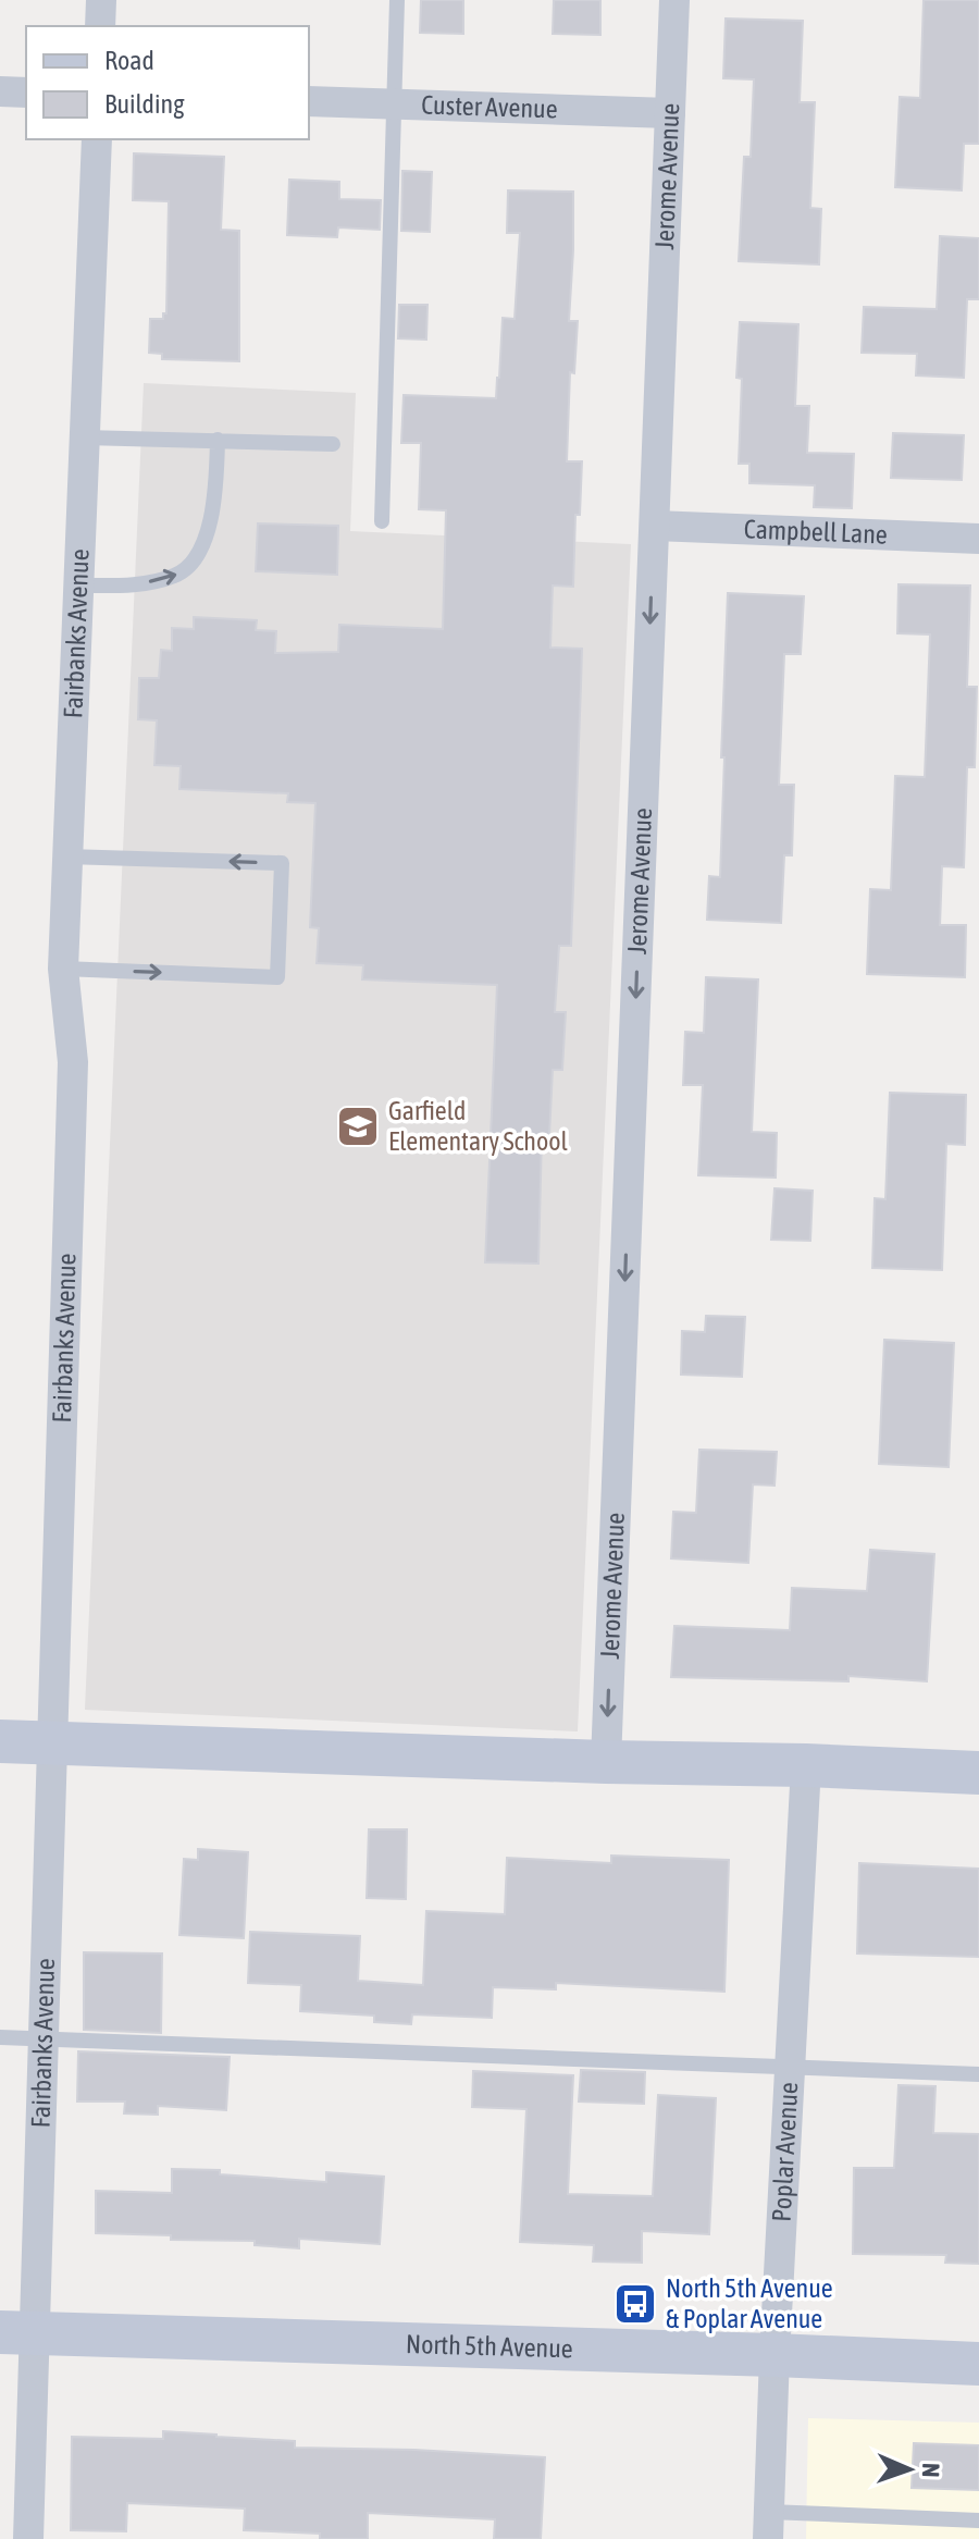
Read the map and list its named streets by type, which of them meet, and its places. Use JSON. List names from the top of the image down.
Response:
{
  "streets": {
    "street": [
      "Custer Avenue",
      "Jerome Avenue",
      "Campbell Lane",
      "Fairbanks Avenue",
      "Poplar Avenue",
      "North 5th Avenue"
    ]
  },
  "crossings": [
    ["Custer Avenue", "Jerome Avenue"],
    ["Jerome Avenue", "Campbell Lane"],
    ["Fairbanks Avenue", "North 5th Avenue"],
    ["Poplar Avenue", "North 5th Avenue"]
  ],
  "one_way": ["Jerome Avenue"],
  "places": {
    "school or university": ["Garfield Elementary School"],
    "bus stop": ["North 5th Avenue & Poplar Avenue"]
  },
  "legend": ["Road", "Building"],
  "north": "right"
}
